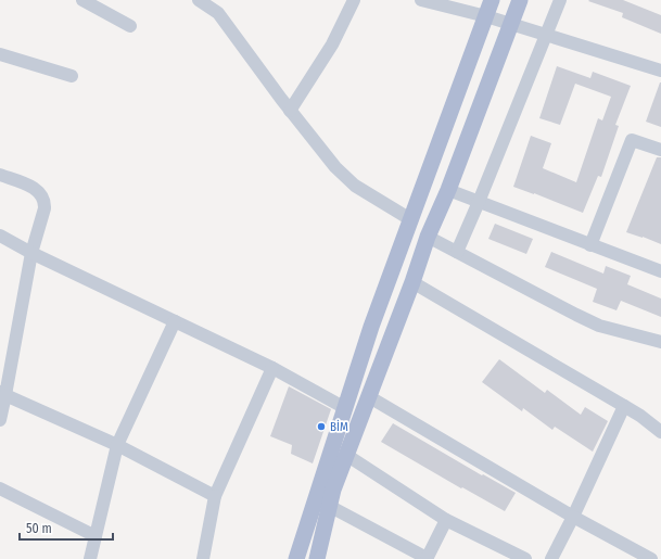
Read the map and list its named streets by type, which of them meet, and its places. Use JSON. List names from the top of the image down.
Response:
{
  "places": ["BİM"],
  "scale_bar": "50 m"
}
